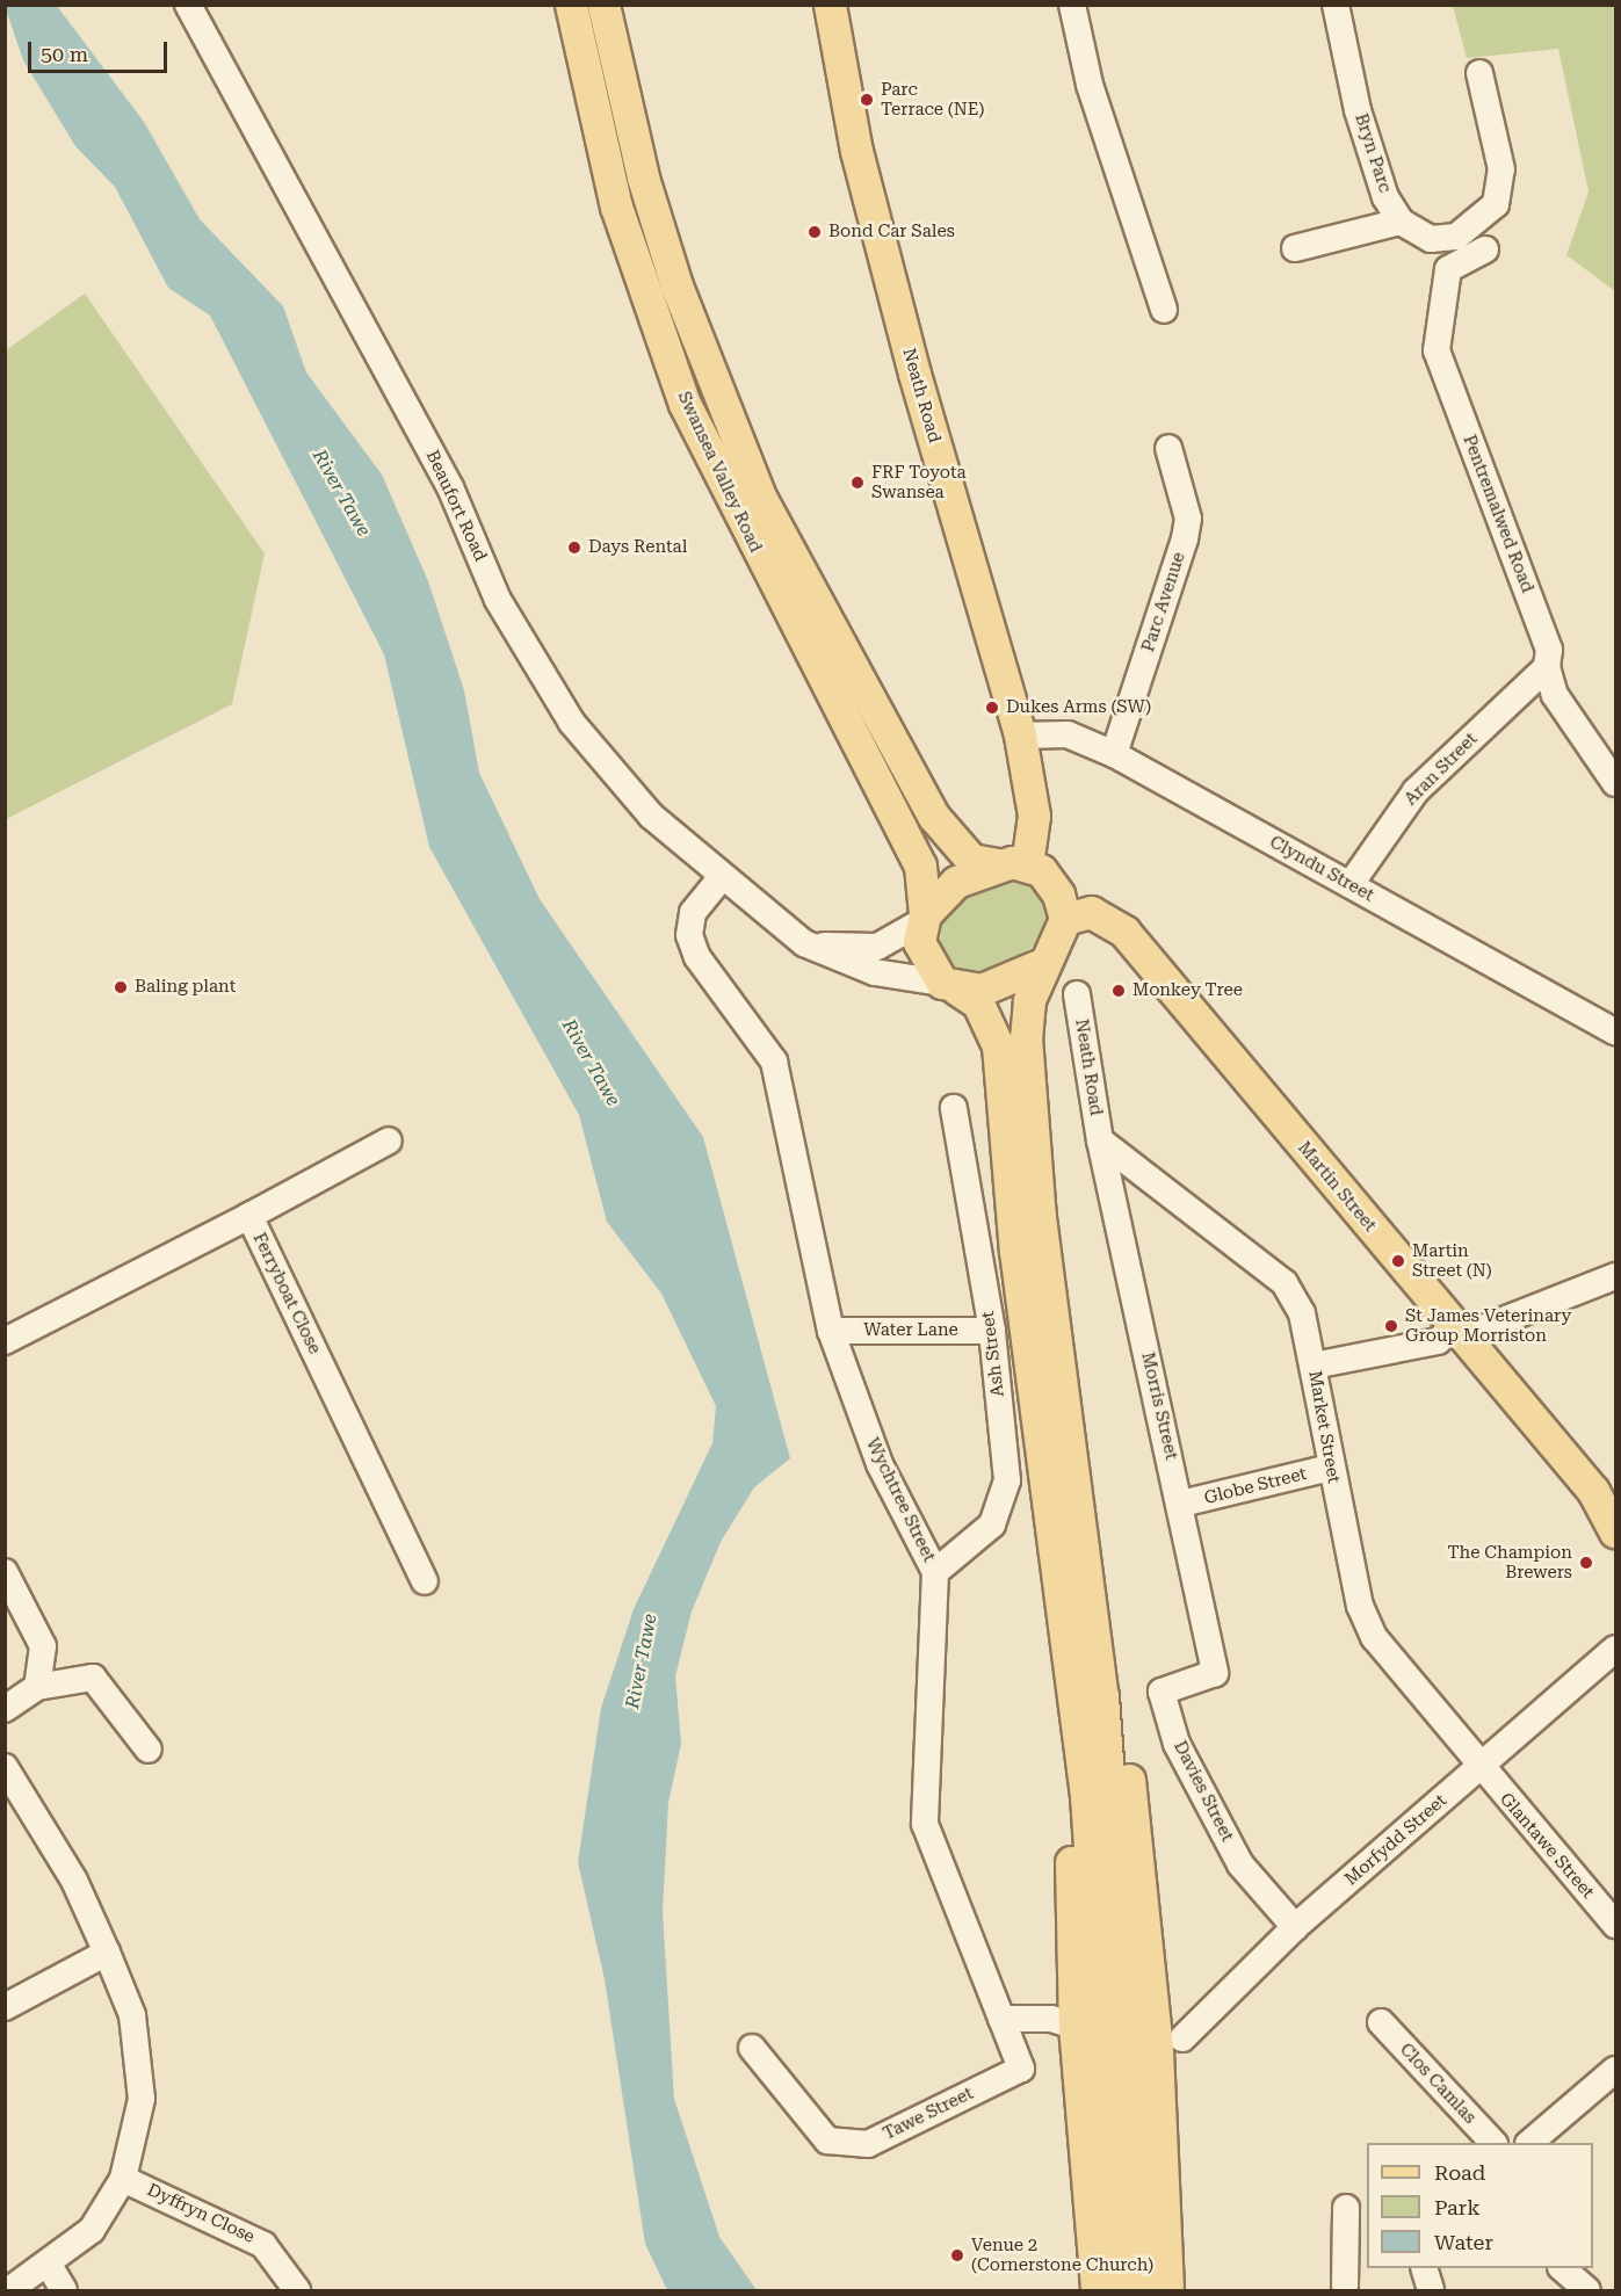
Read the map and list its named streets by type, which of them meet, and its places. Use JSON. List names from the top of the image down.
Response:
{
  "streets": {
    "main road": ["Neath Road", "Swansea Valley Road", "Martin Street"],
    "street": [
      "Bryn Parc",
      "Beaufort Road",
      "Pentremalwed Road",
      "Parc Avenue",
      "Aran Street",
      "Clyndu Street",
      "Ferryboat Close",
      "Water Lane",
      "Ash Street",
      "Morris Street",
      "Market Street",
      "Globe Street",
      "Wychtree Street",
      "Davies Street",
      "Morfydd Street",
      "Glantawe Street",
      "Clos Camlas",
      "Tawe Street",
      "Dyffryn Close"
    ]
  },
  "crossings": [
    ["Neath Road", "Swansea Valley Road"],
    ["Neath Road", "Beaufort Road"],
    ["Neath Road", "Clyndu Street"],
    ["Neath Road", "Martin Street"],
    ["Neath Road", "Morris Street"],
    ["Neath Road", "Market Street"],
    ["Swansea Valley Road", "Beaufort Road"],
    ["Swansea Valley Road", "Martin Street"],
    ["Beaufort Road", "Martin Street"],
    ["Beaufort Road", "Wychtree Street"],
    ["Pentremalwed Road", "Aran Street"],
    ["Parc Avenue", "Clyndu Street"],
    ["Aran Street", "Clyndu Street"],
    ["Water Lane", "Ash Street"],
    ["Water Lane", "Wychtree Street"],
    ["Ash Street", "Wychtree Street"],
    ["Morris Street", "Market Street"],
    ["Morris Street", "Globe Street"],
    ["Morris Street", "Davies Street"],
    ["Market Street", "Globe Street"],
    ["Market Street", "Morfydd Street"],
    ["Market Street", "Glantawe Street"],
    ["Wychtree Street", "Tawe Street"],
    ["Davies Street", "Morfydd Street"],
    ["Morfydd Street", "Glantawe Street"]
  ],
  "water": ["River Tawe"],
  "places": [
    "Parc Terrace (NE)",
    "Bond Car Sales",
    "FRF Toyota Swansea",
    "Days Rental",
    "Dukes Arms (SW)",
    "Baling plant",
    "Monkey Tree",
    "Martin Street (N)",
    "St James Veterinary Group Morriston",
    "The Champion Brewers",
    "Venue 2 (Cornerstone Church)"
  ],
  "legend": ["Road", "Park", "Water"],
  "scale_bar": "50 m"
}
